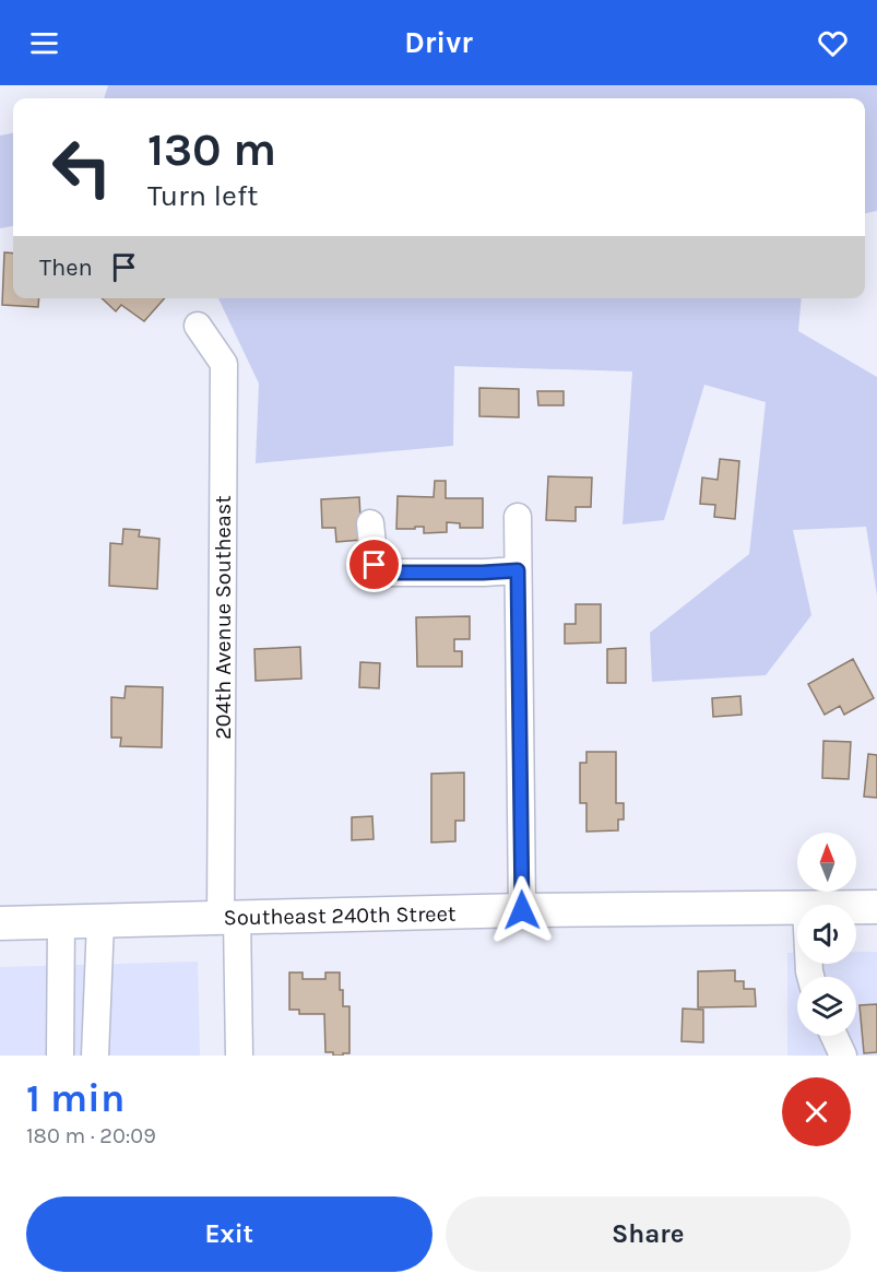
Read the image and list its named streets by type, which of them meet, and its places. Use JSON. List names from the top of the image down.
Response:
{
  "streets": {
    "main road": ["Southeast 240th Street"],
    "street": ["204th Avenue Southeast"]
  },
  "crossings": [
    ["204th Avenue Southeast", "Southeast 240th Street"]
  ],
  "north": "top",
  "page": {
    "header": "Drivr",
    "turn": ["130 m", "Turn left"],
    "then": "Then",
    "heading": ["1 min", "180 m · 20:09"],
    "buttons": ["Exit", "Share"]
  }
}
